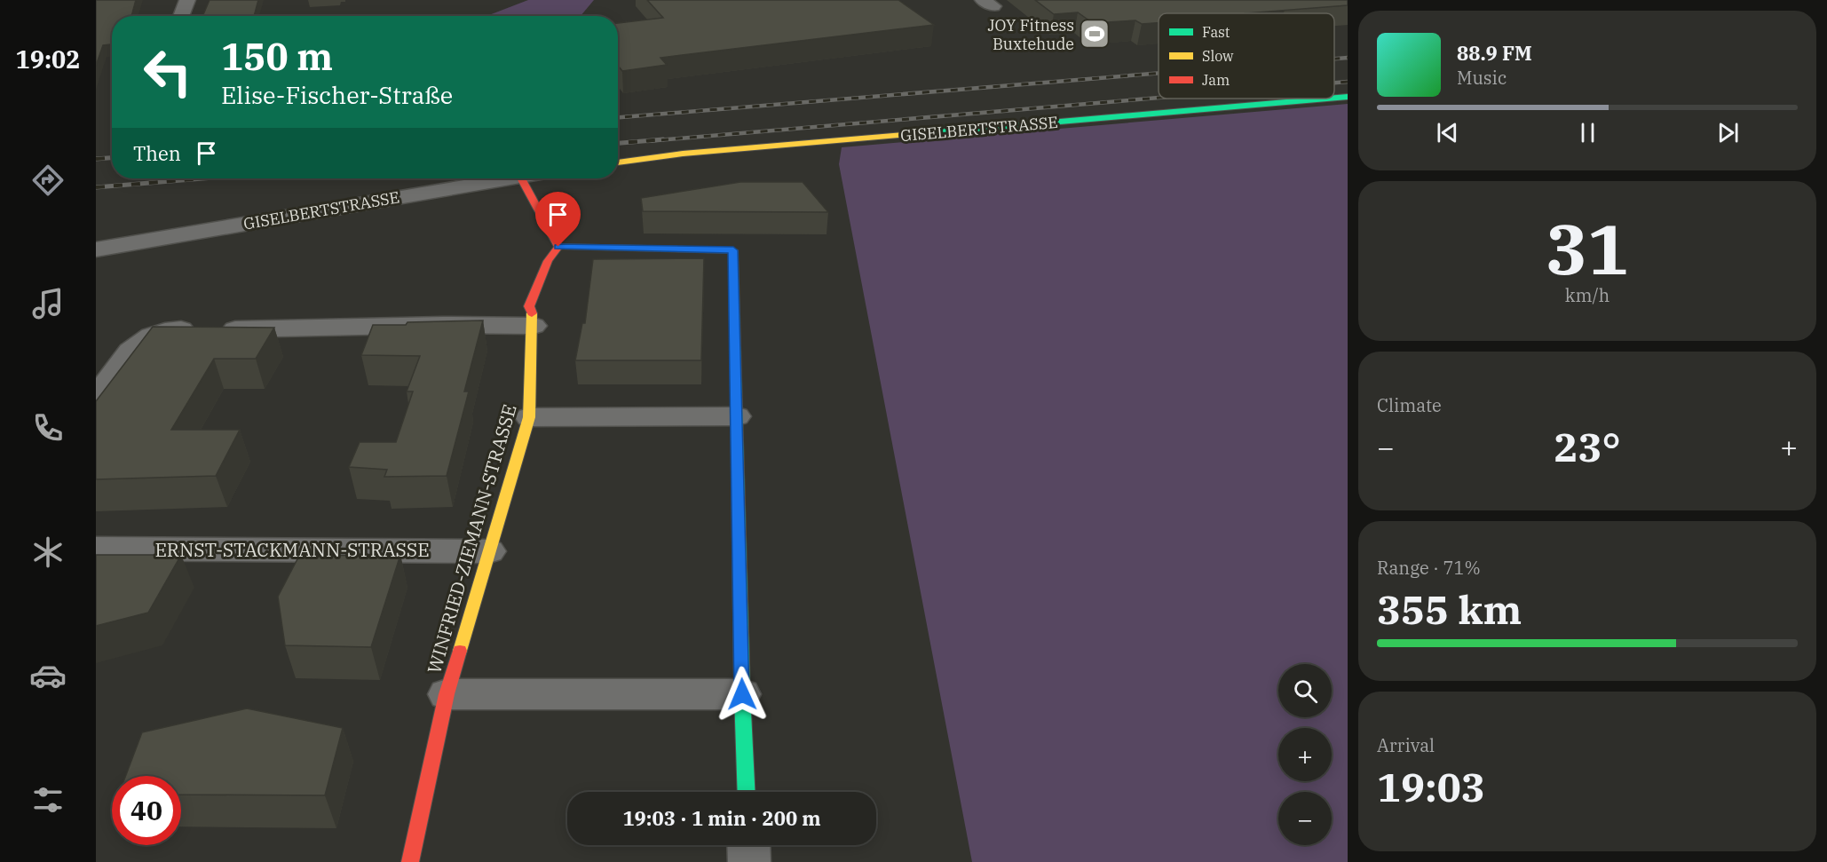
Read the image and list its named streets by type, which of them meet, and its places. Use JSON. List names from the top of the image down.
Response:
{
  "streets": {
    "street": ["GISELBERTSTRASSE", "WINFRIED-ZIEMANN-STRASSE", "ERNST-STACKMANN-STRASSE"]
  },
  "crossings": [
    ["WINFRIED-ZIEMANN-STRASSE", "ERNST-STACKMANN-STRASSE"]
  ],
  "places": {
    "sports": ["JOY Fitness Buxtehude"]
  },
  "legend": ["Fast", "Slow", "Jam"],
  "page": {
    "tabs": "19:02",
    "turn": ["150 m", "Elise-Fischer-Straße"],
    "song": ["88.9 FM", "Music"],
    "then": "Then",
    "tile": [
      ["31", "km/h"],
      "Climate",
      ["Range · 71%", "355 km"],
      ["Arrival", "19:03"]
    ],
    "heat": ["−", "23°", "+"],
    "map_buttons": ["+", "−"],
    "limit": "40",
    "trip": "19:03 · 1 min · 200 m"
  }
}
